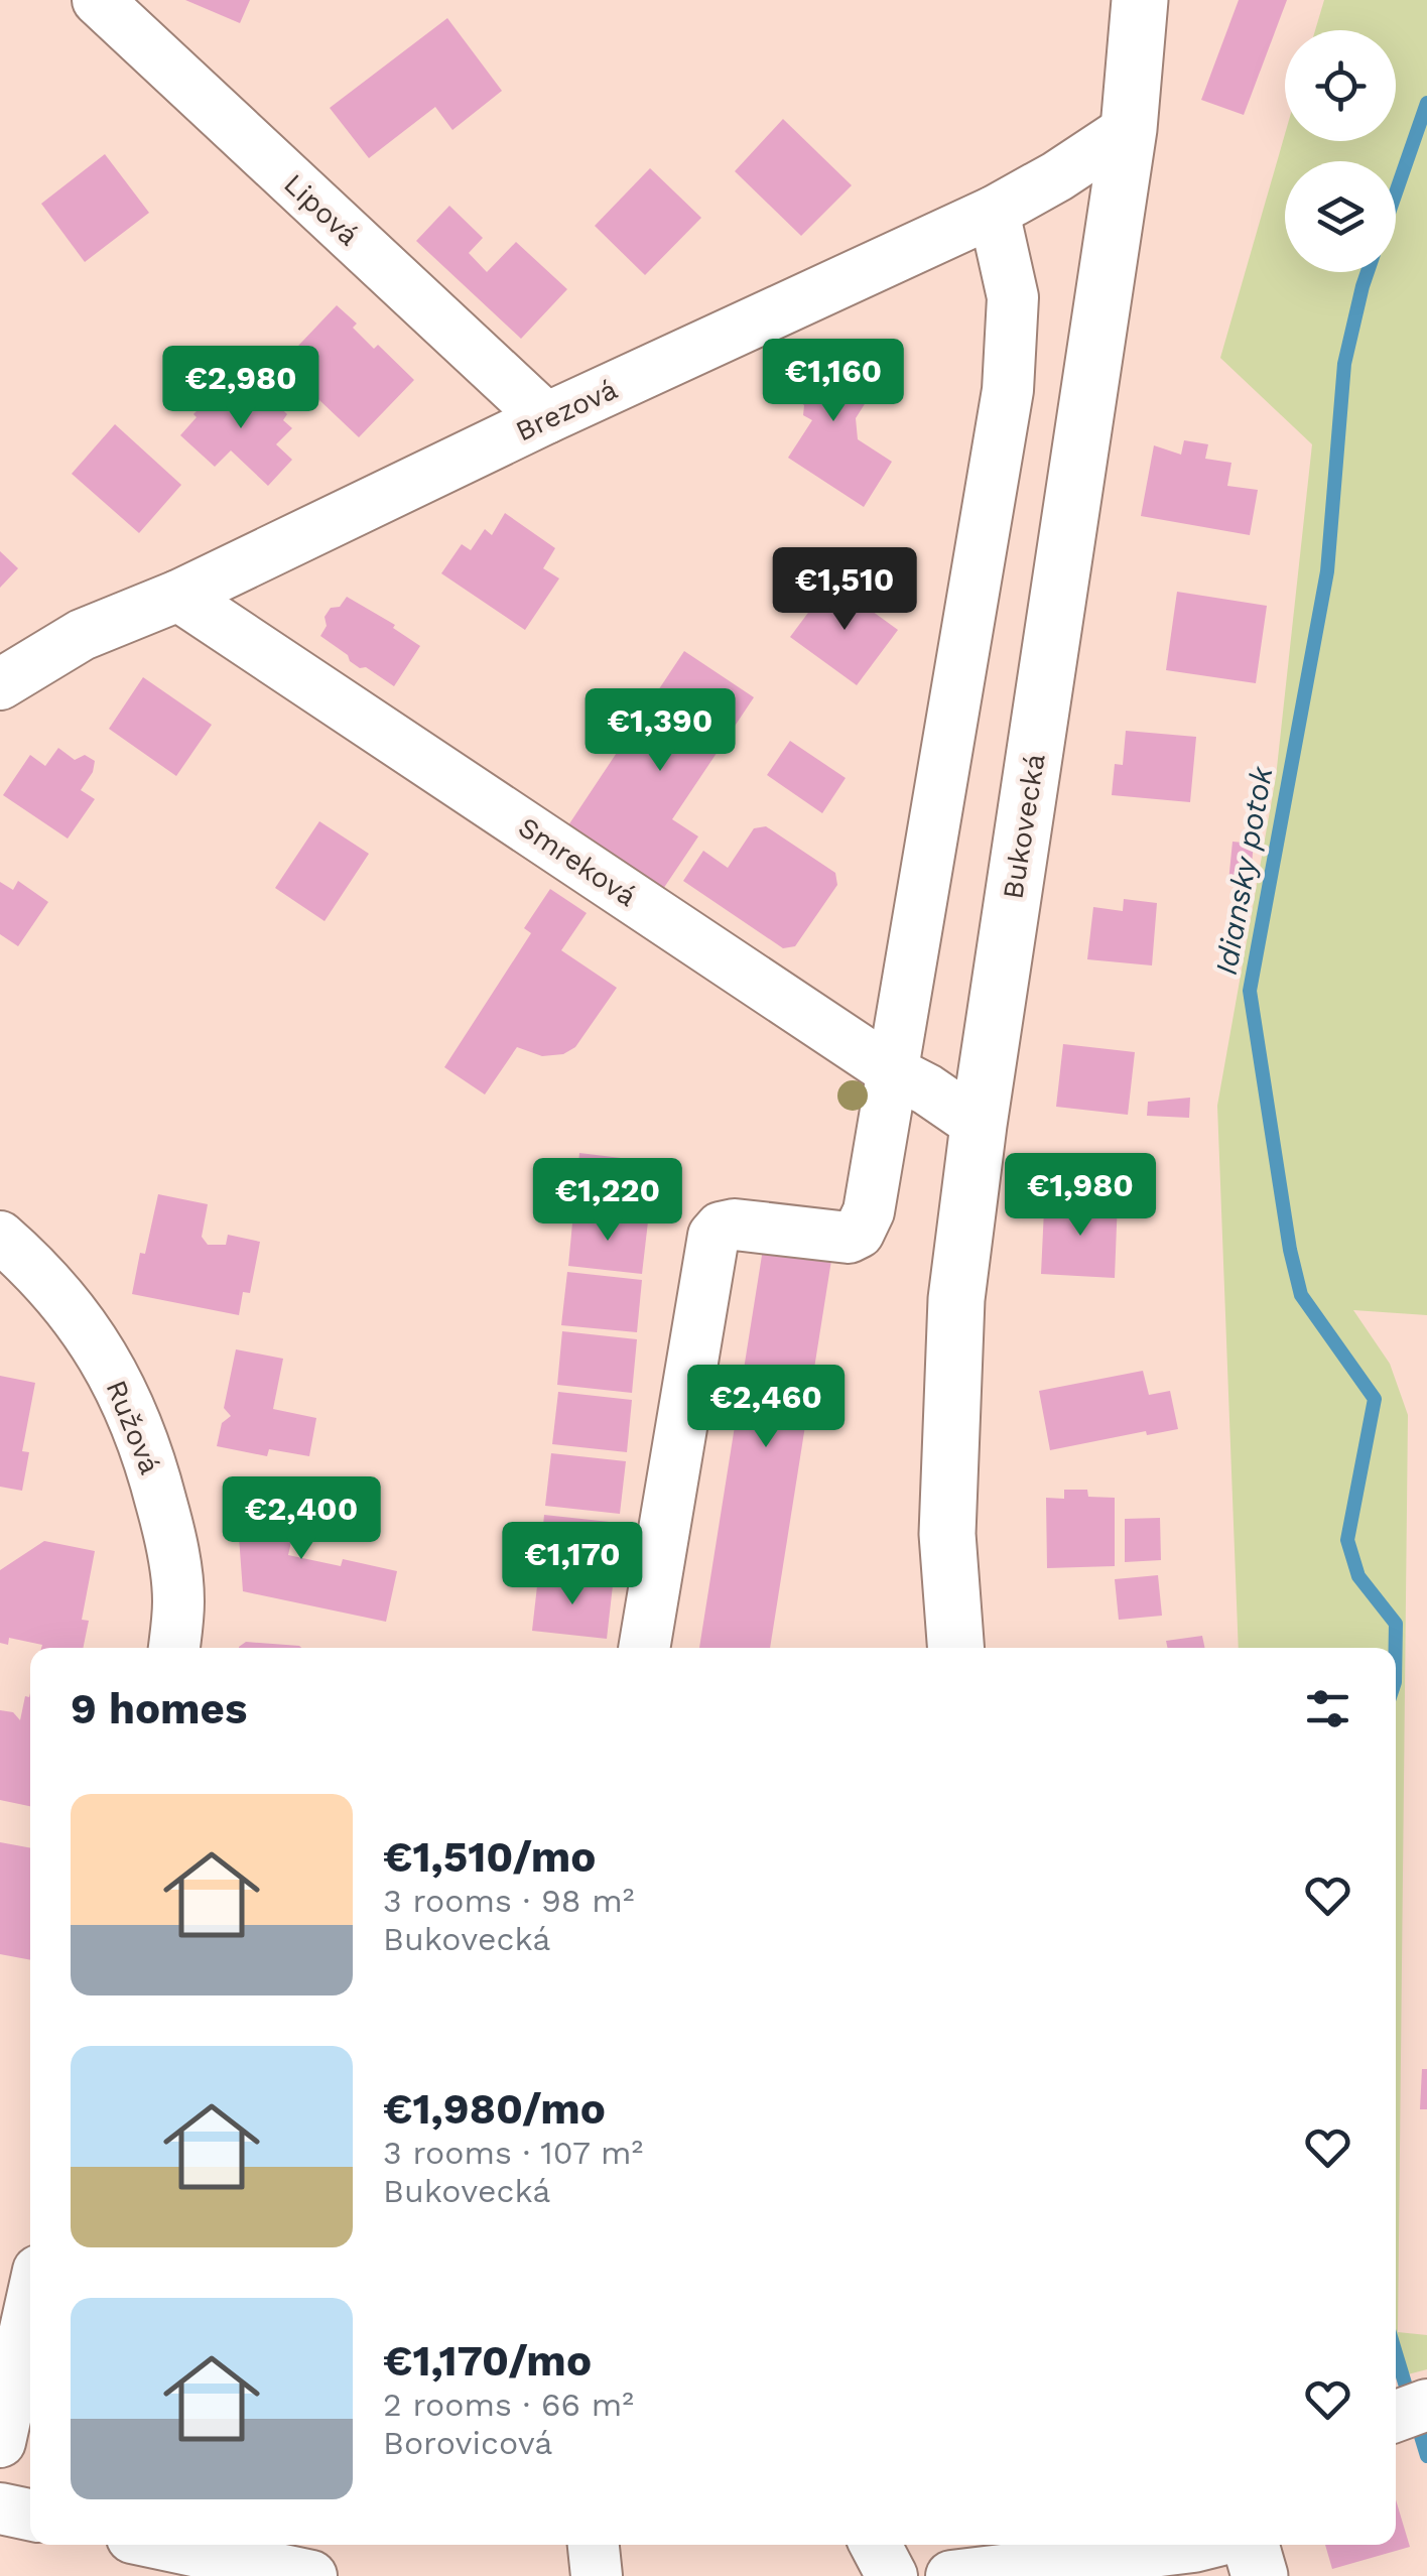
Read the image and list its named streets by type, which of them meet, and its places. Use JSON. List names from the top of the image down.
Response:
{
  "streets": {
    "street": [
      "Lipová",
      "Brezová",
      "Bukovecká",
      "Smreková",
      "Ružová"
    ]
  },
  "crossings": [
    ["Lipová", "Brezová"],
    ["Brezová", "Bukovecká"],
    ["Brezová", "Smreková"],
    ["Bukovecká", "Smreková"]
  ],
  "water": ["Idiansky potok"],
  "page": {
    "price": [
      "€1,160",
      "€2,980",
      "€1,510",
      "€1,390",
      "€1,980",
      "€1,220",
      "€2,460",
      "€2,400",
      "€1,170"
    ],
    "heading": "9 homes",
    "list": [
      {
        "name": "€1,510/mo",
        "note": "3 rooms · 98 m² · Bukovecká"
      },
      {
        "name": "€1,980/mo",
        "note": "3 rooms · 107 m² · Bukovecká"
      },
      {
        "name": "€1,170/mo",
        "note": "2 rooms · 66 m² · Borovicová"
      }
    ]
  }
}
